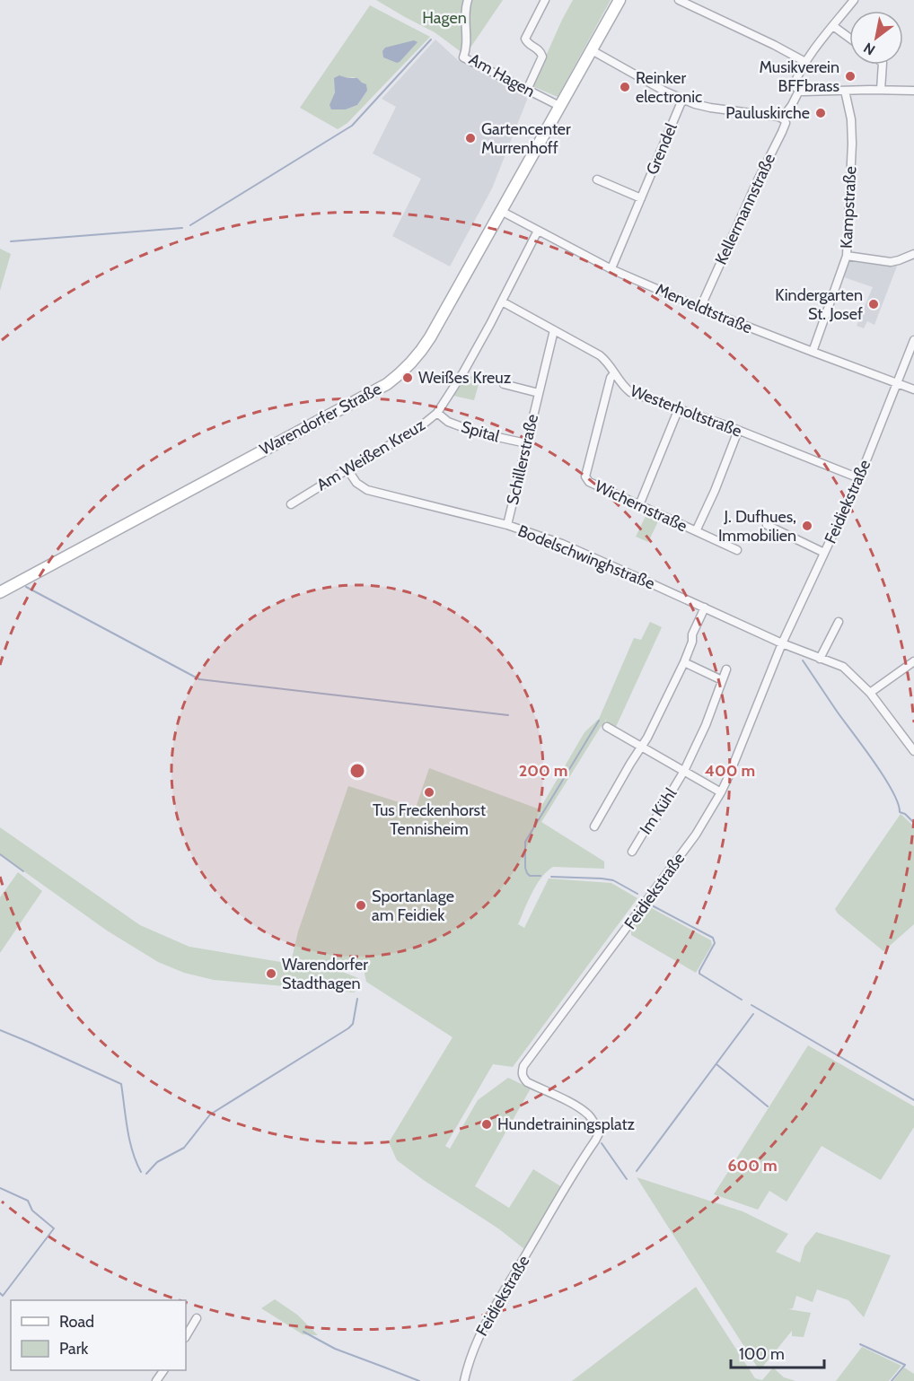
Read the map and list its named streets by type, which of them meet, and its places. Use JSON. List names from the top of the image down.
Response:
{
  "streets": {
    "main road": ["Warendorfer Straße"],
    "street": [
      "Am Hagen",
      "Grendel",
      "Kampstraße",
      "Kellermannstraße",
      "Merveldtstraße",
      "Westerholtstraße",
      "Spital",
      "Am Weißen Kreuz",
      "Schillerstraße",
      "Feidiekstraße",
      "Wichernstraße",
      "Bodelschwinghstraße",
      "Im Kühl"
    ]
  },
  "crossings": [
    ["Am Hagen", "Warendorfer Straße"],
    ["Grendel", "Merveldtstraße"],
    ["Kampstraße", "Merveldtstraße"],
    ["Kellermannstraße", "Merveldtstraße"],
    ["Merveldtstraße", "Warendorfer Straße"],
    ["Merveldtstraße", "Am Weißen Kreuz"],
    ["Merveldtstraße", "Feidiekstraße"],
    ["Westerholtstraße", "Am Weißen Kreuz"],
    ["Westerholtstraße", "Schillerstraße"],
    ["Westerholtstraße", "Feidiekstraße"],
    ["Westerholtstraße", "Wichernstraße"],
    ["Spital", "Am Weißen Kreuz"],
    ["Spital", "Schillerstraße"],
    ["Am Weißen Kreuz", "Bodelschwinghstraße"],
    ["Schillerstraße", "Bodelschwinghstraße"],
    ["Feidiekstraße", "Bodelschwinghstraße"],
    ["Feidiekstraße", "Im Kühl"]
  ],
  "parks": ["Hagen"],
  "places": [
    "Musikverein BFFbrass",
    "Reinker electronic",
    "Pauluskirche",
    "Gartencenter Murrenhoff",
    "Kindergarten St. Josef",
    "Weißes Kreuz",
    "J. Dufhues, Immobilien",
    "Tus Freckenhorst Tennisheim",
    "Sportanlage am Feidiek",
    "Warendorfer Stadthagen",
    "Hundetrainingsplatz"
  ],
  "legend": ["Road", "Park"],
  "scale_bar": "100 m",
  "north": "bottom left",
  "rings": ["200 m", "400 m", "600 m"]
}
